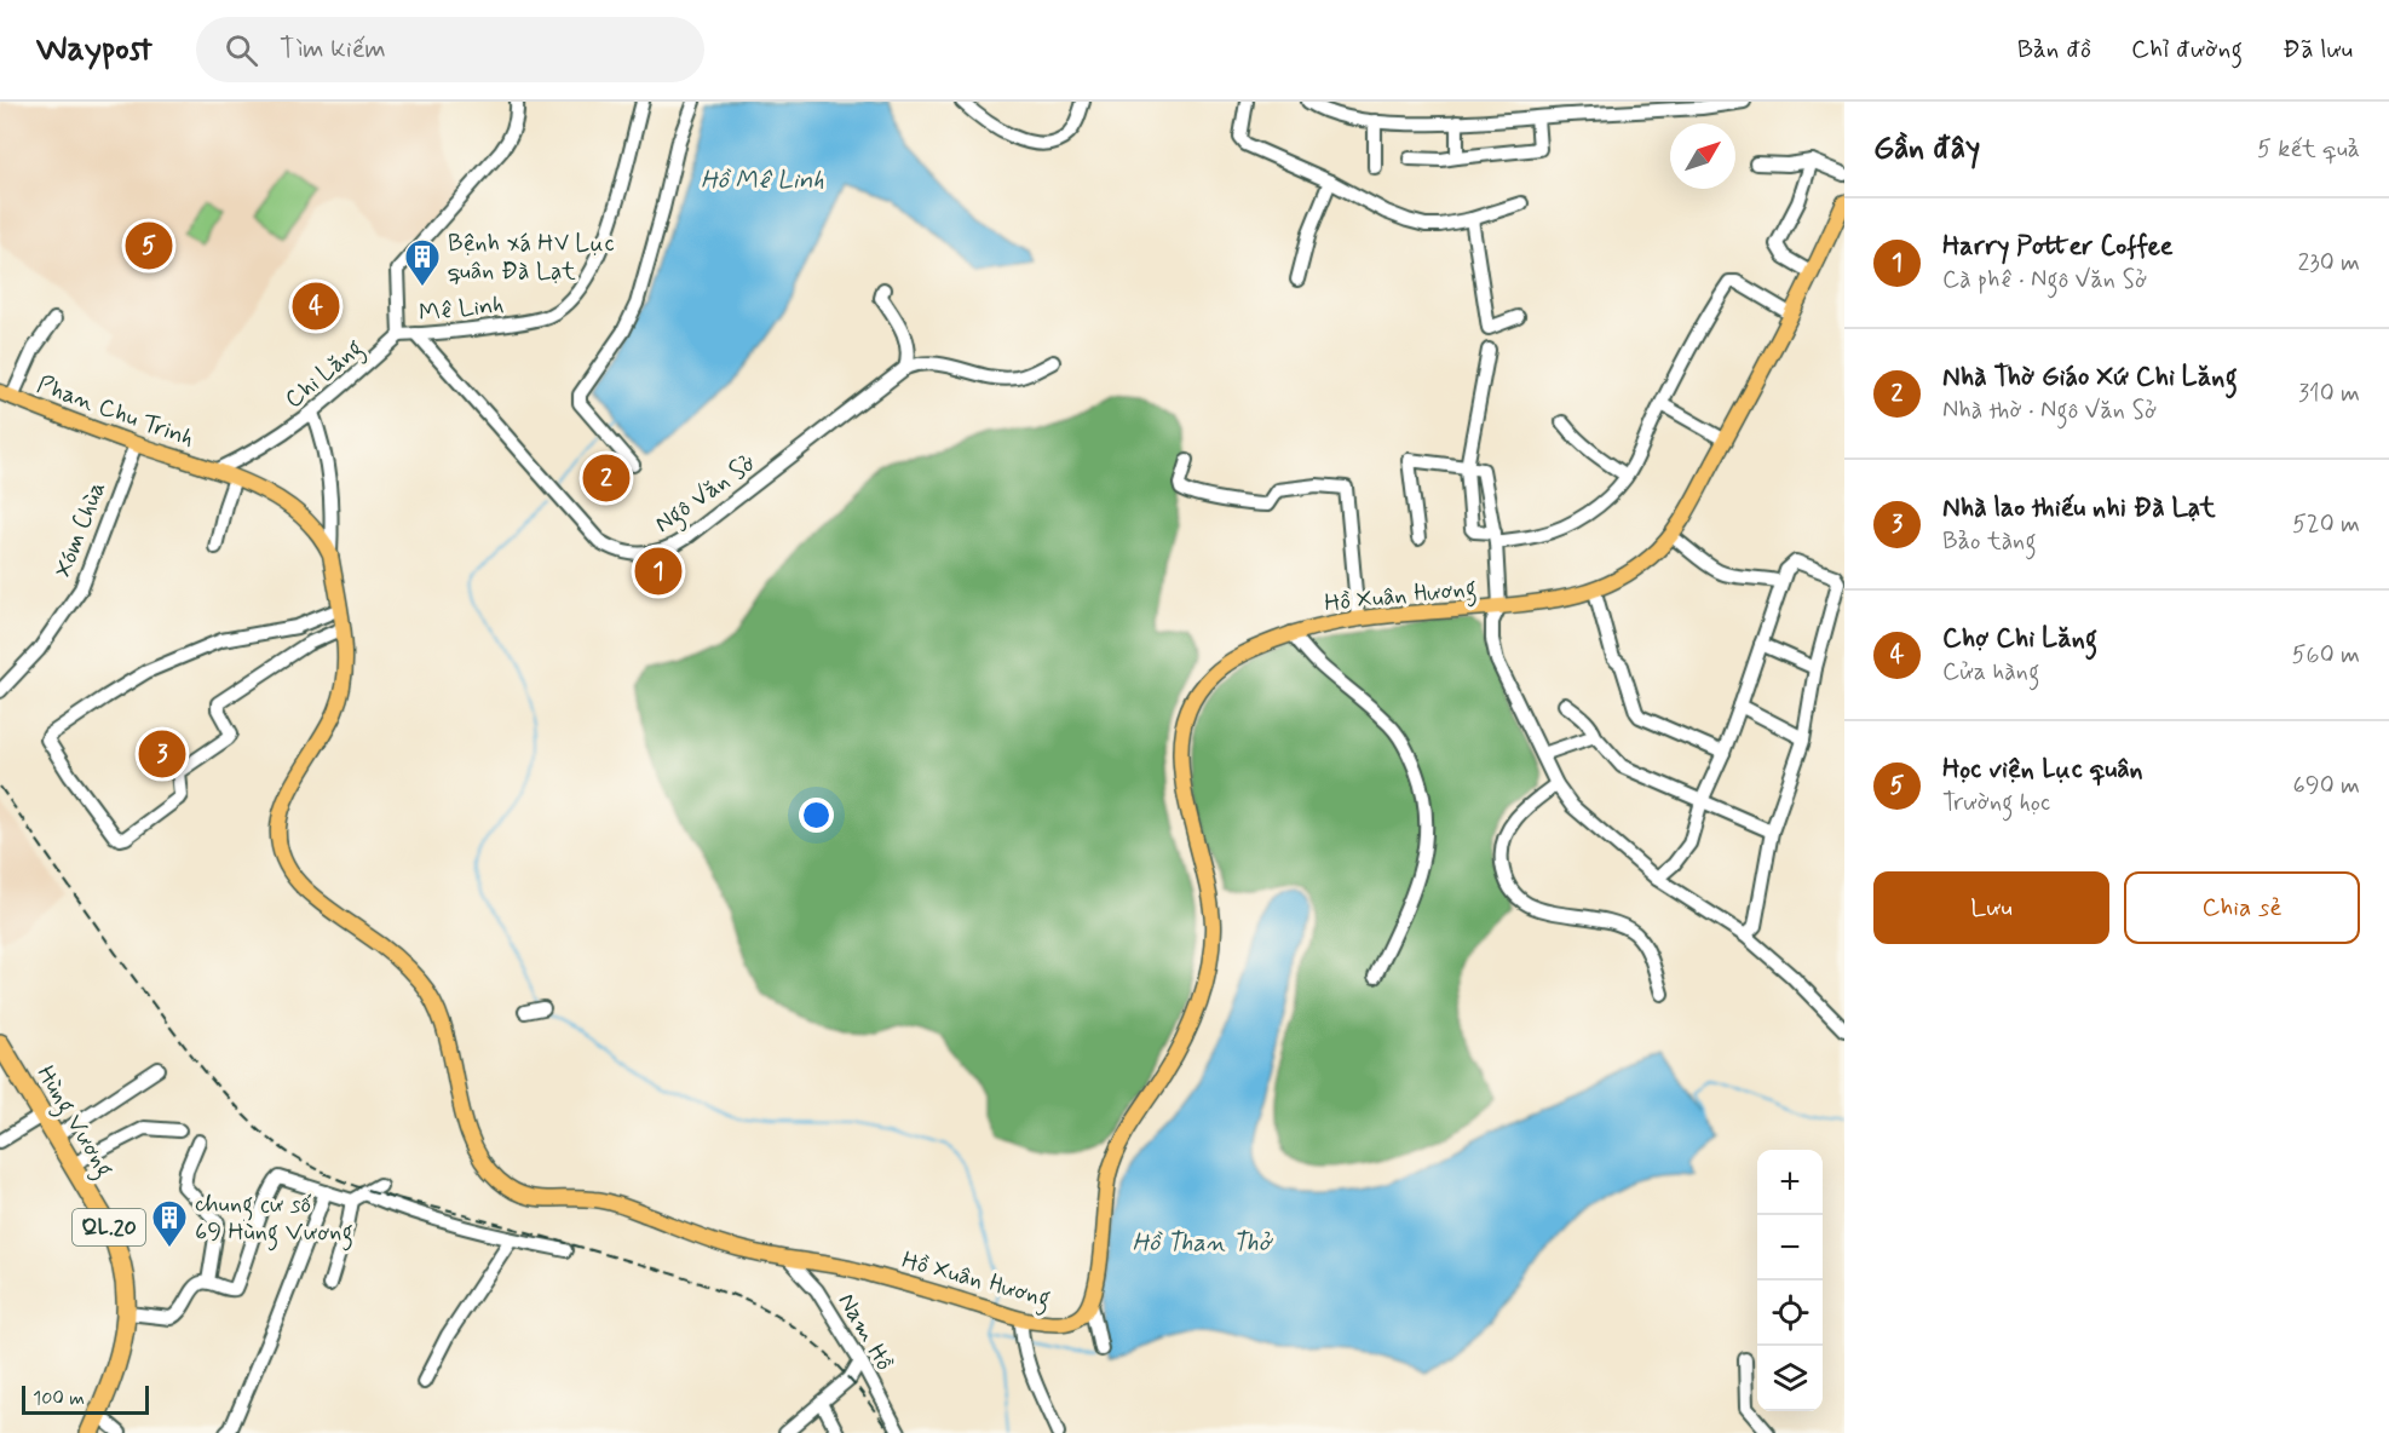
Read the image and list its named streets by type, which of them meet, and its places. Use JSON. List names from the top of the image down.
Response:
{
  "streets": {
    "highway": ["Hùng Vương", "QL.20"],
    "main road": ["Phan Chu Trinh", "Hồ Xuân Hương"],
    "street": [
      "Mê Linh",
      "Chi Lăng",
      "Ngô Văn Sở",
      "Xóm Chùa",
      "Nam Hồ"
    ]
  },
  "crossings": [
    ["Mê Linh", "Chi Lăng"],
    ["Mê Linh", "Ngô Văn Sở"],
    ["Chi Lăng", "Phan Chu Trinh"],
    ["Chi Lăng", "Hồ Xuân Hương"],
    ["Phan Chu Trinh", "Xóm Chùa"],
    ["Phan Chu Trinh", "Hồ Xuân Hương"],
    ["Hồ Xuân Hương", "Nam Hồ"]
  ],
  "water": ["Hồ Mê Linh", "Hồ Than Thở"],
  "places": {
    "building": ["Bệnh xá HV Lục quân Đà Lạt", "chung cư số 69 Hùng Vương"]
  },
  "scale_bar": "100 m",
  "north": "top right",
  "page": {
    "header": "Waypost",
    "search": "Tìm kiếm",
    "nav": ["Bản đồ", "Chỉ đường", "Đã lưu"],
    "heading": ["Gần đây", "5 kết quả"],
    "list": [
      {
        "mark": "1",
        "name": "Harry Potter Coffee",
        "note": "Cà phê · Ngô Văn Sở",
        "value": "230 m"
      },
      {
        "mark": "2",
        "name": "Nhà Thờ Giáo Xứ Chi Lăng",
        "note": "Nhà thờ · Ngô Văn Sở",
        "value": "310 m"
      },
      {
        "mark": "3",
        "name": "Nhà lao thiếu nhi Đà Lạt",
        "note": "Bảo tàng",
        "value": "520 m"
      },
      {
        "mark": "4",
        "name": "Chợ Chi Lăng",
        "note": "Cửa hàng",
        "value": "560 m"
      },
      {
        "mark": "5",
        "name": "Học viện Lục quân",
        "note": "Trường học",
        "value": "690 m"
      }
    ],
    "pins": [
      "5",
      "4",
      "2",
      "1",
      "3"
    ],
    "buttons": ["Lưu", "Chia sẻ"],
    "map_buttons": ["+", "−"],
    "scale": "100 m"
  }
}
